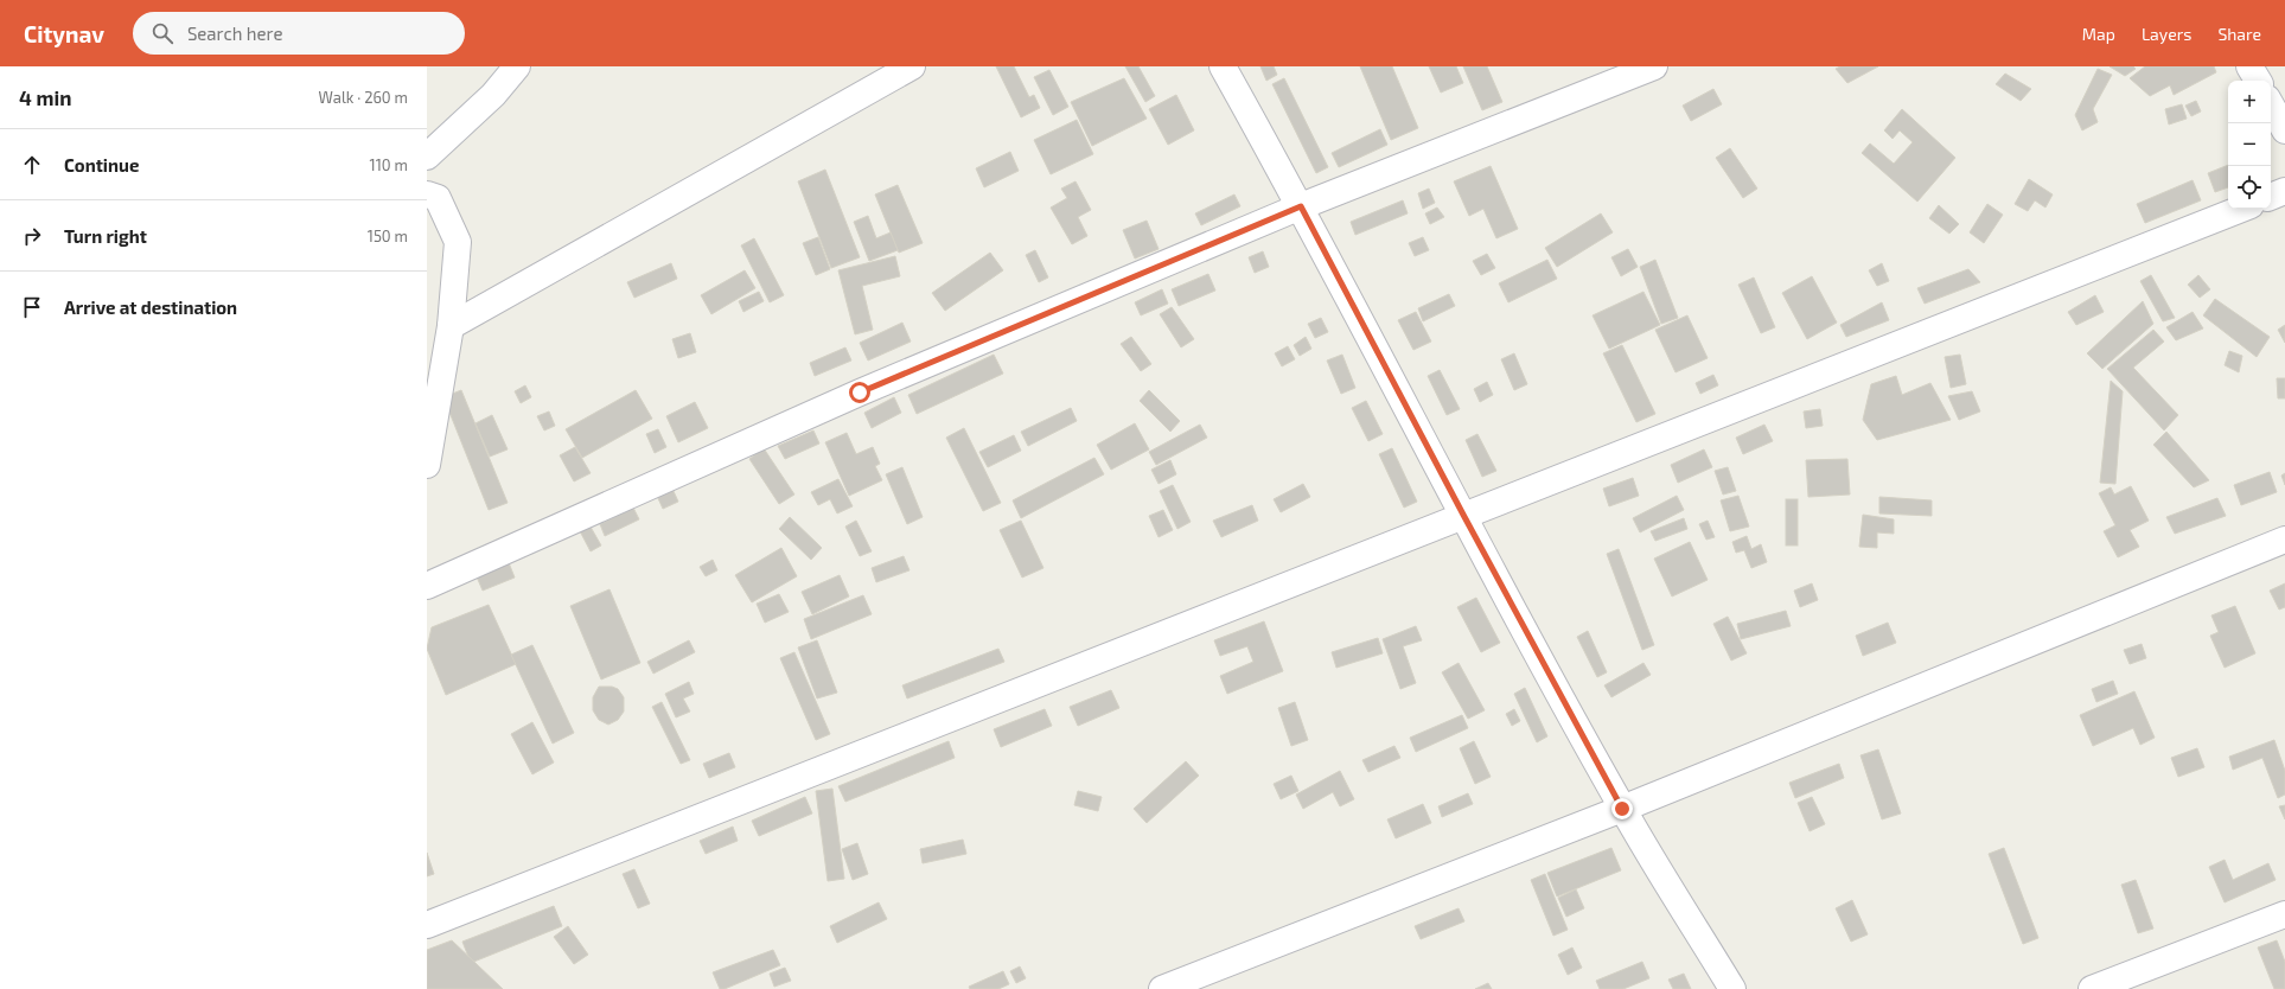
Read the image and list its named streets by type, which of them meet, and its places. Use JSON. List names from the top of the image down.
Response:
{
  "page": {
    "header": "Citynav",
    "search": "Search here",
    "nav": ["Map", "Layers", "Share"],
    "heading": ["4 min", "Walk · 260 m"],
    "map_buttons": ["+", "−"],
    "list": [
      ["Continue", "110 m"],
      ["Turn right", "150 m"],
      "Arrive at destination"
    ]
  }
}
